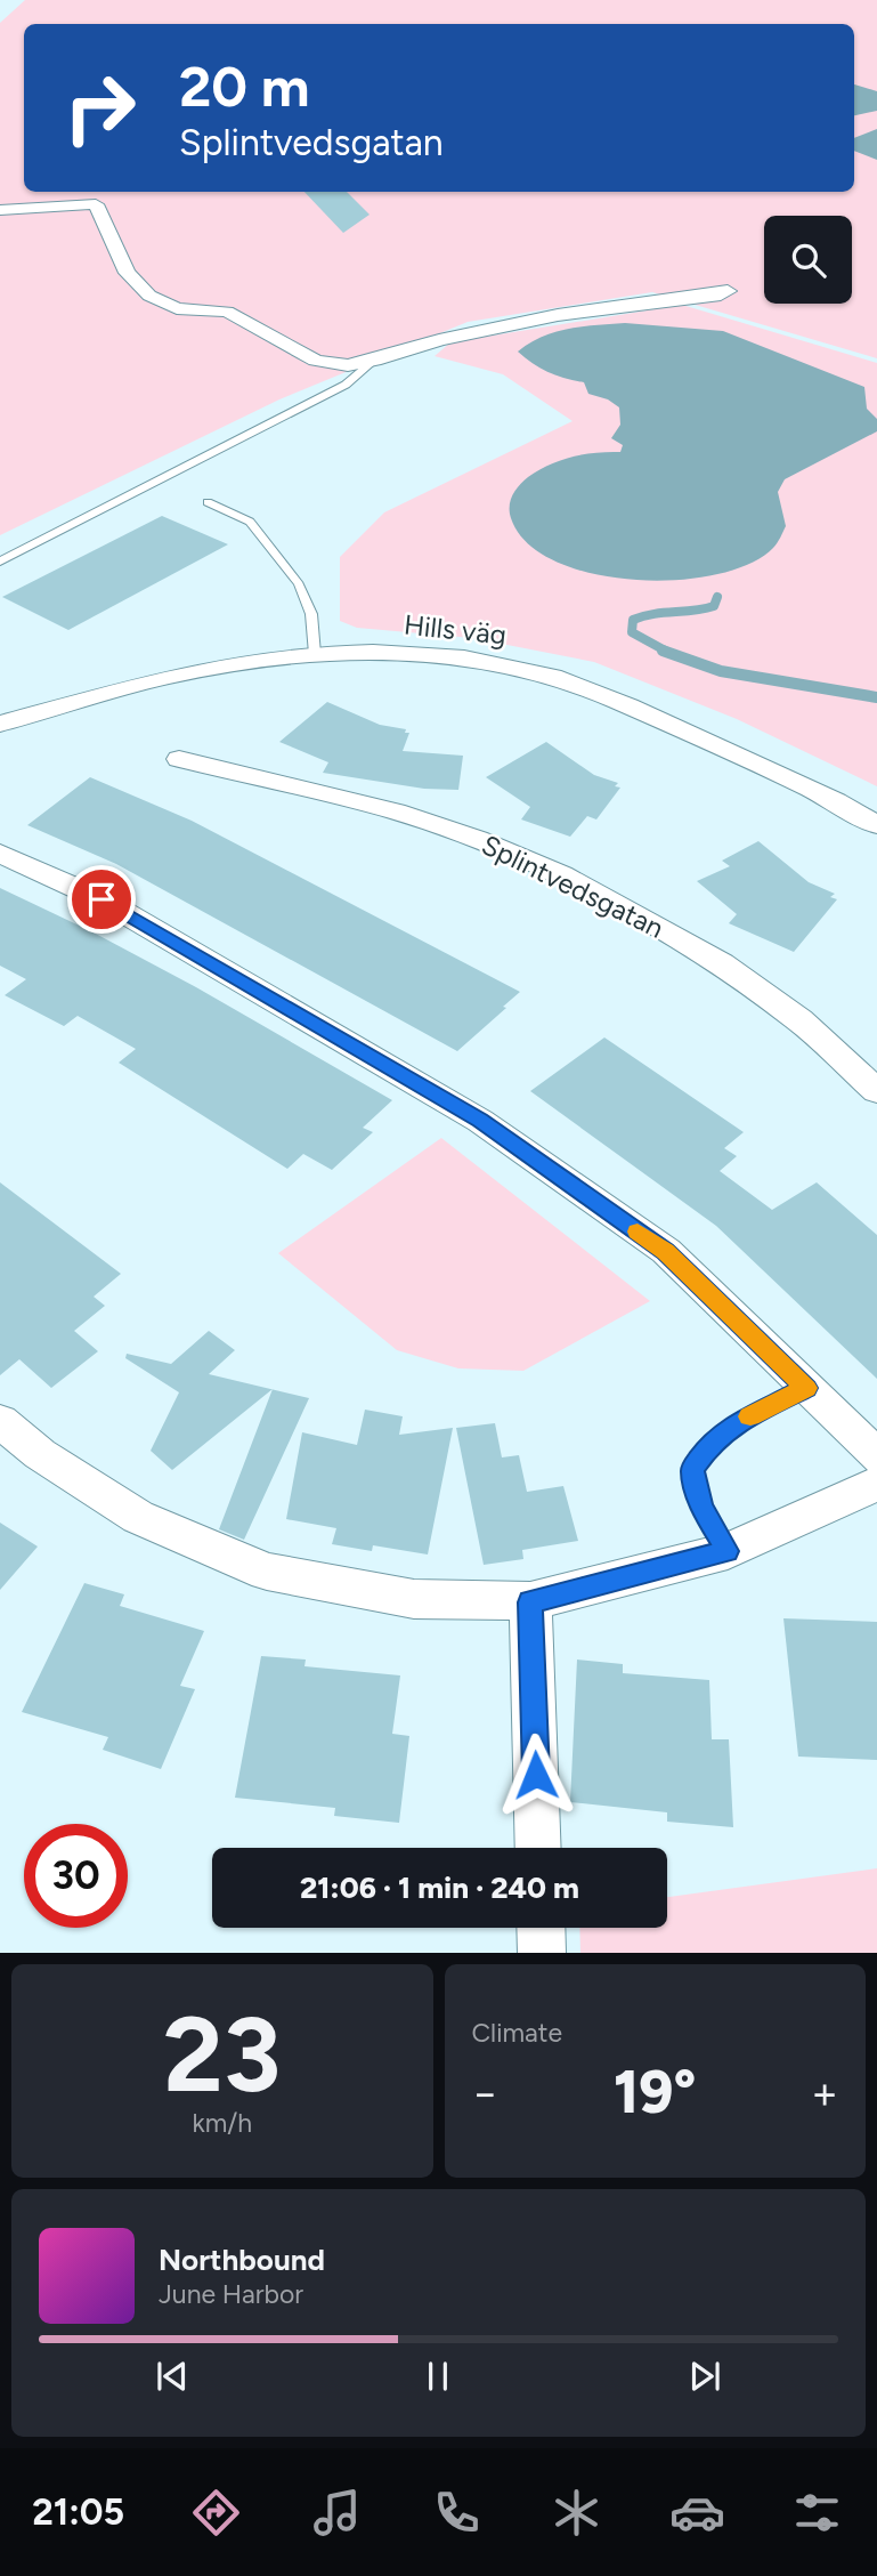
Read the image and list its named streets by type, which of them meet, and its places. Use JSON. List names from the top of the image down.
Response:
{
  "streets": {
    "street": ["Hills väg", "Splintvedsgatan"]
  },
  "page": {
    "turn": ["20 m", "Splintvedsgatan"],
    "limit": "30",
    "trip": "21:06 · 1 min · 240 m",
    "tile": [
      ["23", "km/h"],
      "Climate"
    ],
    "heat": ["−", "19°", "+"],
    "song": ["Northbound", "June Harbor"],
    "tabs": "21:05"
  }
}
